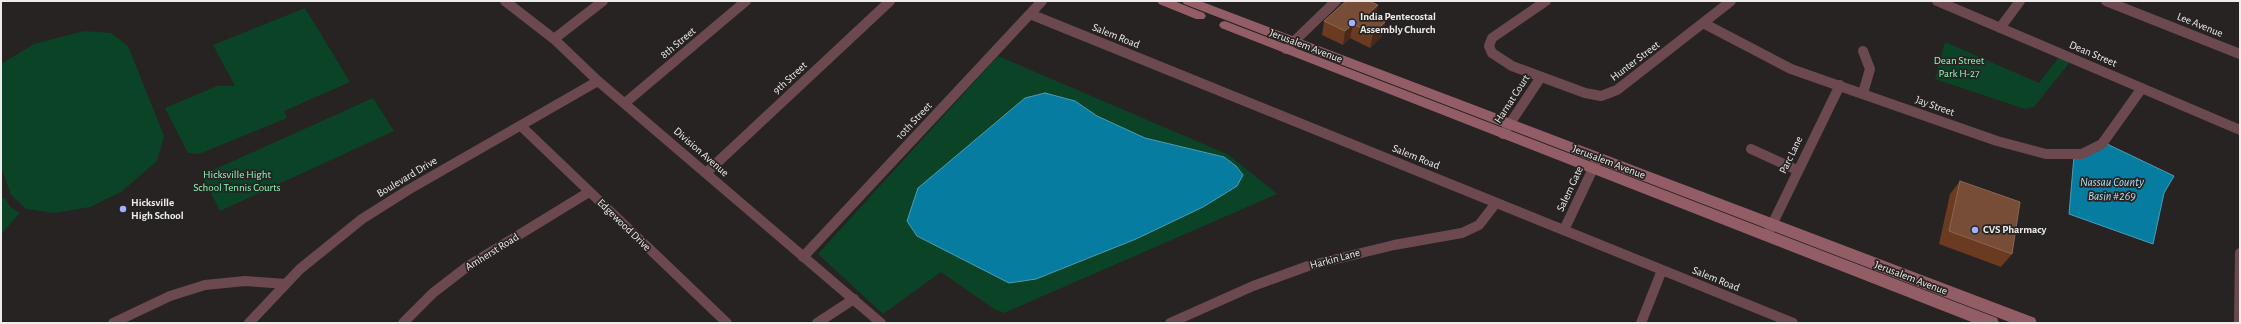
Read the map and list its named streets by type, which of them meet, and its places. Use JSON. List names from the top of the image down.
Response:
{
  "streets": {
    "main road": ["Jerusalem Avenue"],
    "street": [
      "Lee Avenue",
      "Salem Road",
      "8th Street",
      "Dean Street",
      "Hunter Street",
      "9th Street",
      "Harnat Court",
      "Jay Street",
      "10th Street",
      "Division Avenue",
      "Parc Lane",
      "Boulevard Drive",
      "Salem Gate",
      "Edgewood Drive",
      "Amherst Road",
      "Harkin Lane"
    ]
  },
  "crossings": [
    ["Salem Road", "10th Street"],
    ["Salem Road", "Salem Gate"],
    ["Salem Road", "Harkin Lane"],
    ["8th Street", "Division Avenue"],
    ["Jerusalem Avenue", "Harnat Court"],
    ["Jerusalem Avenue", "Parc Lane"],
    ["Jerusalem Avenue", "Salem Gate"],
    ["Dean Street", "Jay Street"],
    ["Hunter Street", "Harnat Court"],
    ["Hunter Street", "Jay Street"],
    ["9th Street", "Division Avenue"],
    ["Jay Street", "Parc Lane"],
    ["10th Street", "Division Avenue"],
    ["Division Avenue", "Boulevard Drive"],
    ["Boulevard Drive", "Edgewood Drive"],
    ["Edgewood Drive", "Amherst Road"]
  ],
  "water": ["Nassau County Basin #269"],
  "parks": ["Dean Street Park H-27", "Hicksville Hight School Tennis Courts"],
  "places": ["India Pentecostal Assembly Church", "Hicksville High School", "CVS Pharmacy"]
}
